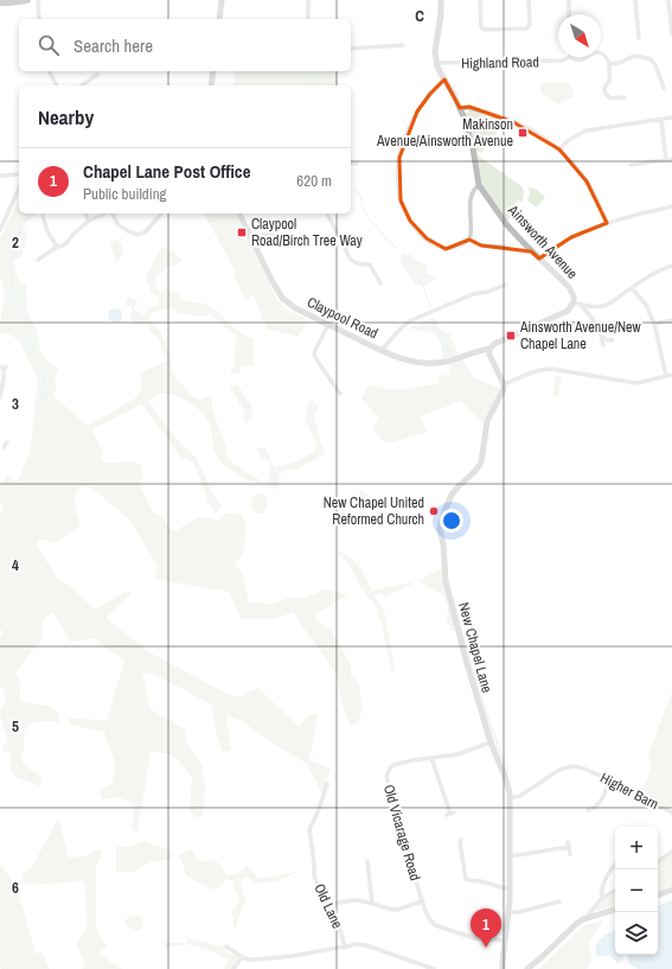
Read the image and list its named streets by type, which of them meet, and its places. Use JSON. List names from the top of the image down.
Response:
{
  "streets": {
    "street": [
      "Highland Road",
      "Ainsworth Avenue",
      "Claypool Road",
      "New Chapel Lane",
      "Higher Barn",
      "Old Vicarage Road",
      "Old Lane"
    ]
  },
  "crossings": [
    ["Highland Road", "Ainsworth Avenue"],
    ["Ainsworth Avenue", "Claypool Road"],
    ["New Chapel Lane", "Higher Barn"],
    ["New Chapel Lane", "Old Vicarage Road"]
  ],
  "places": {
    "transit": ["Makinson Avenue/Ainsworth Avenue", "Claypool Road/Birch Tree Way", "Ainsworth Avenue/New Chapel Lane"],
    "other": ["New Chapel United Reformed Church"]
  },
  "north": "bottom right",
  "page": {
    "search": "Search here",
    "heading": "Nearby",
    "list": [
      {
        "mark": "1",
        "name": "Chapel Lane Post Office",
        "note": "Public building",
        "value": "620 m"
      }
    ],
    "map_buttons": ["+", "−"],
    "pins": "1"
  },
  "grid": {
    "columns": ["C"],
    "rows": [
      "2",
      "3",
      "4",
      "5",
      "6"
    ]
  }
}
